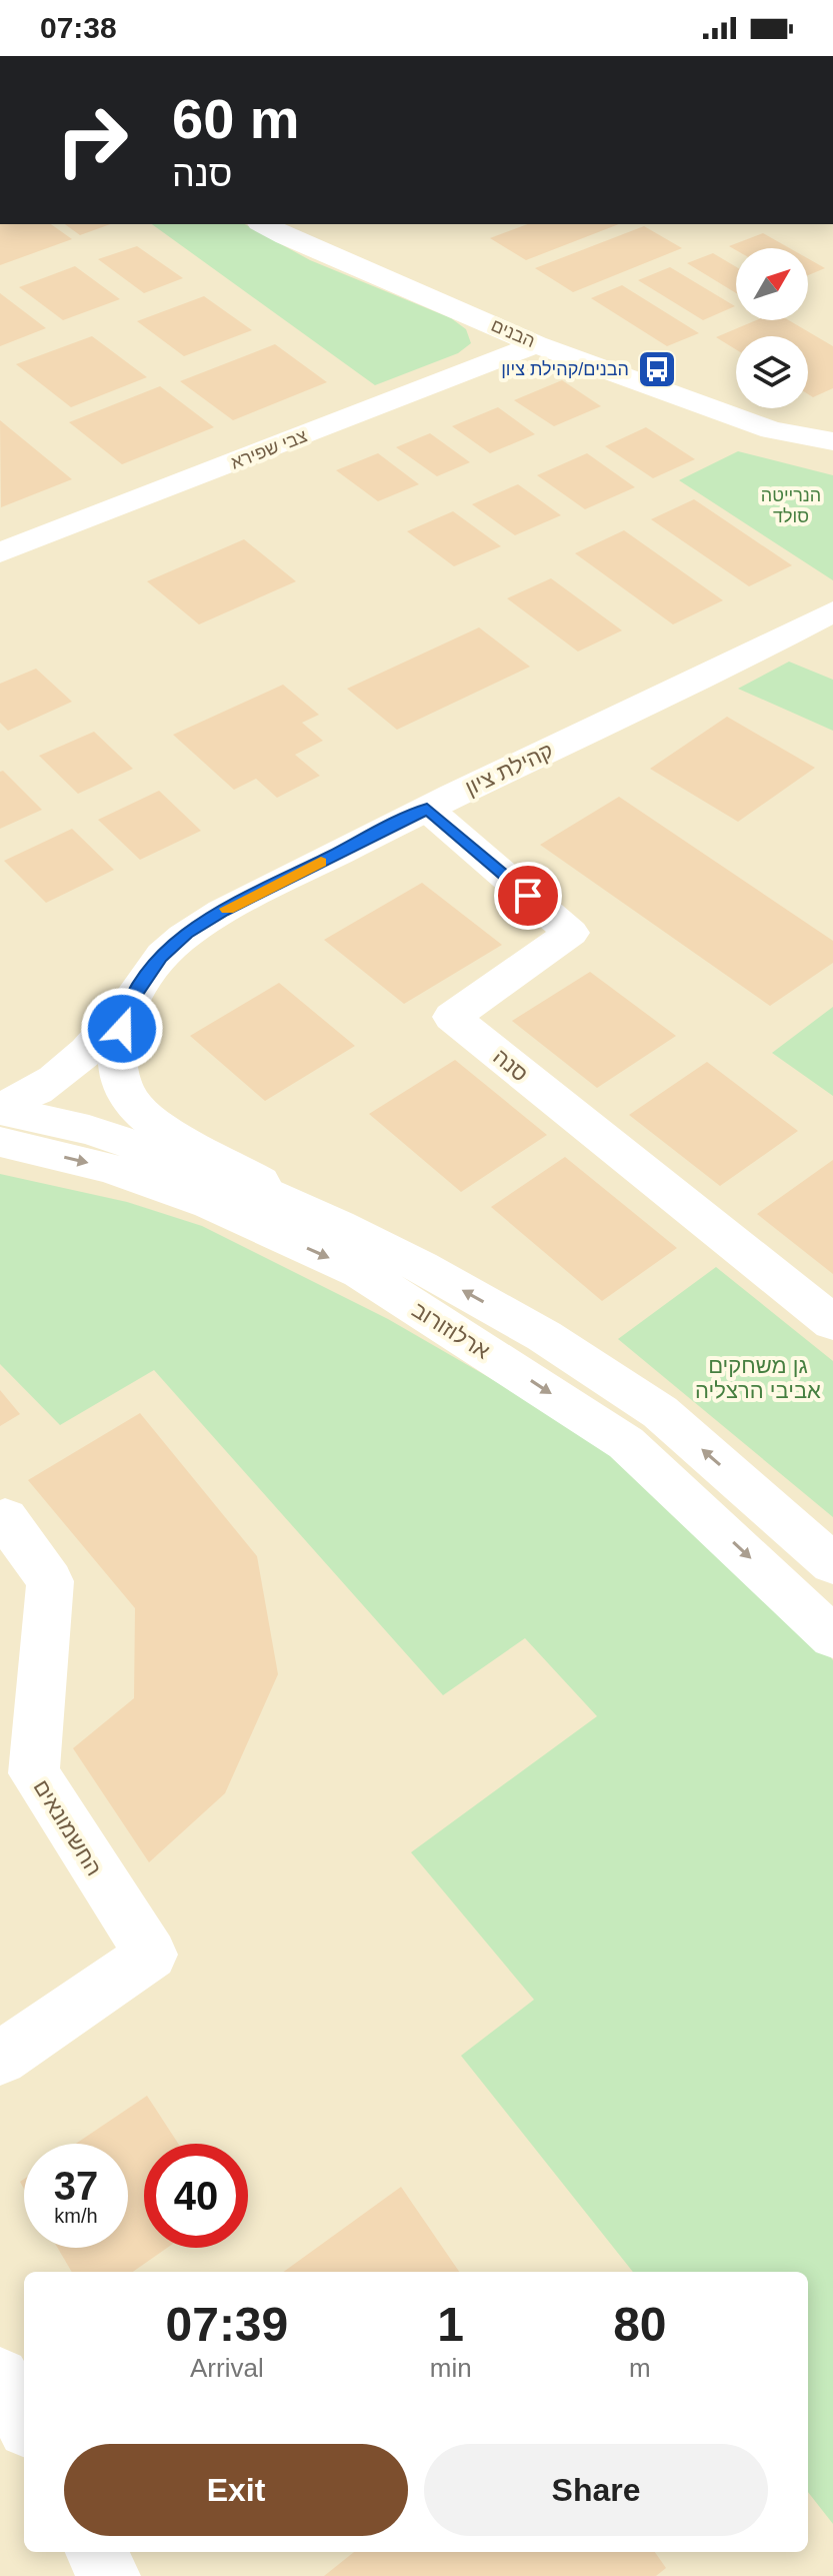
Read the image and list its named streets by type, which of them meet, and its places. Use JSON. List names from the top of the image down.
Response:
{
  "streets": {
    "street": [
      "הבנים",
      "צבי שפירא",
      "קהילת ציון",
      "סנה",
      "ארלוזורוב",
      "החשמונאים"
    ]
  },
  "crossings": [
    ["הבנים", "צבי שפירא"],
    ["קהילת ציון", "סנה"],
    ["קהילת ציון", "ארלוזורוב"]
  ],
  "parks": ["הנרייטה סולד", "גן משחקים אביבי הרצליה"],
  "places": {
    "bus stop": ["הבנים/קהילת ציון"]
  },
  "north": "top right",
  "page": {
    "status": "07:38",
    "turn": ["60 m", "סנה"],
    "speed": "37 km/h",
    "limit": "40",
    "eta": [
      "07:39",
      "Arrival",
      "1",
      "min",
      "80",
      "m"
    ],
    "buttons": ["Exit", "Share"]
  }
}
